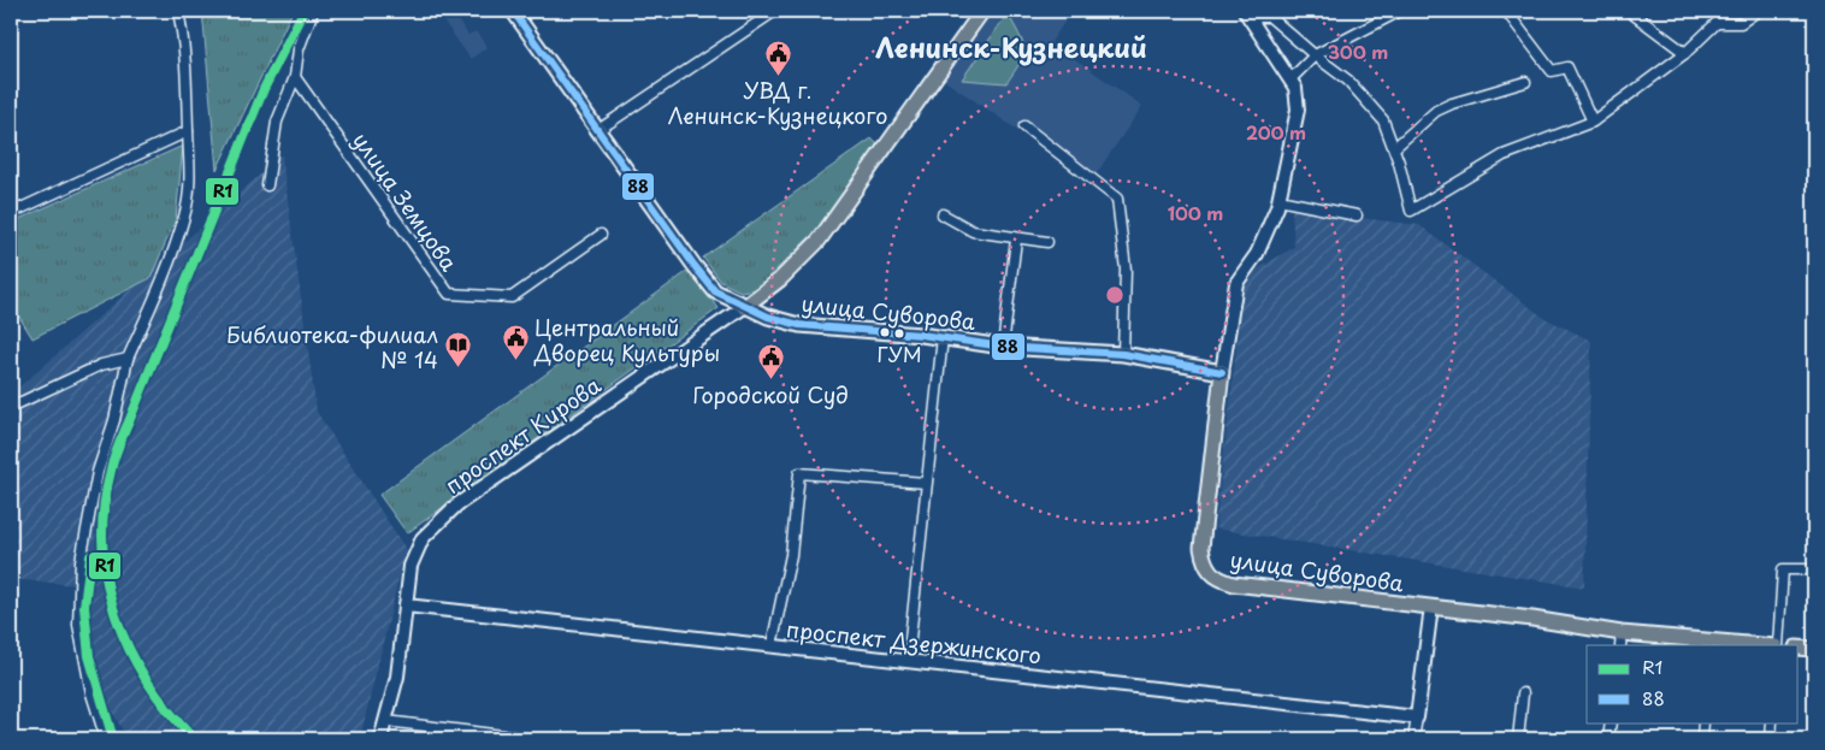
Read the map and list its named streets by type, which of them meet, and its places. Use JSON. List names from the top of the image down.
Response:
{
  "streets": {
    "main road": ["улица Суворова", "проспект Кирова"],
    "street": ["улица Земцова", "проспект Дзержинского"]
  },
  "crossings": [
    ["улица Суворова", "проспект Кирова"],
    ["проспект Кирова", "проспект Дзержинского"]
  ],
  "districts": ["Ленинск-Кузнецкий"],
  "places": {
    "public building": ["УВД г. Ленинск-Кузнецкого", "Центральный Дворец Культуры", "Городской Суд"],
    "other": ["ГУМ"],
    "library": ["Библиотека-филиал № 14"]
  },
  "lines": ["transit line R1", "transit line 88"],
  "legend": ["R1", "88"],
  "rings": ["300 m", "200 m", "100 m"]
}
